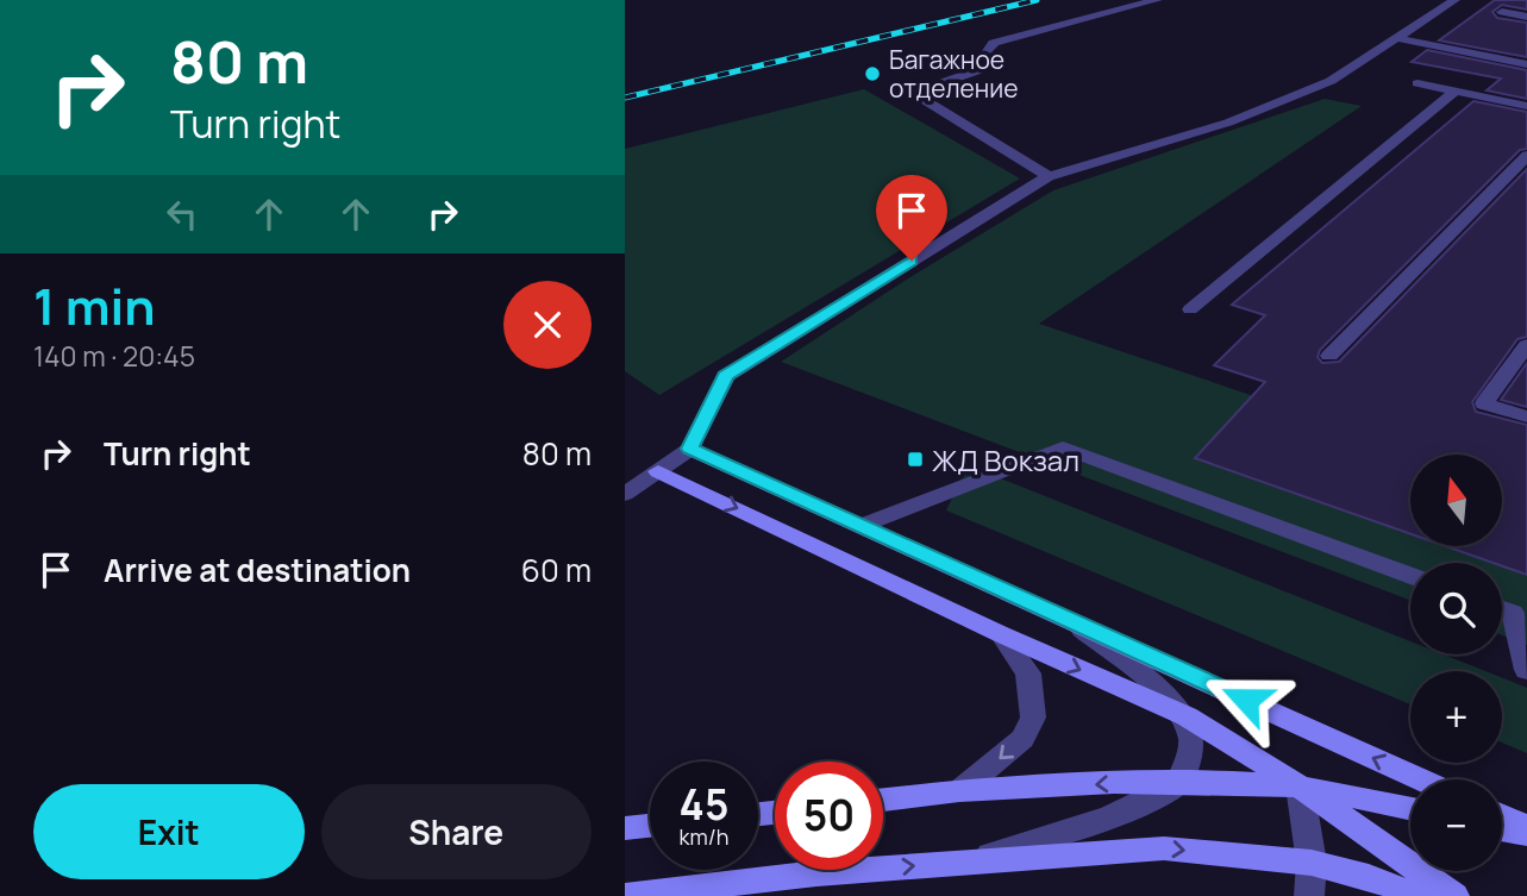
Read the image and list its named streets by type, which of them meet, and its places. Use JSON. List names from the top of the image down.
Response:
{
  "places": {
    "other": ["Багажное отделение"],
    "transit": ["ЖД Вокзал"]
  },
  "north": "top",
  "page": {
    "turn": ["80 m", "Turn right"],
    "heading": ["1 min", "140 m · 20:45"],
    "list": [
      {
        "name": "Turn right",
        "value": "80 m"
      },
      {
        "name": "Arrive at destination",
        "value": "60 m"
      }
    ],
    "map_buttons": ["+", "−"],
    "speed": "45 km/h",
    "limit": "50",
    "buttons": ["Exit", "Share"]
  }
}
